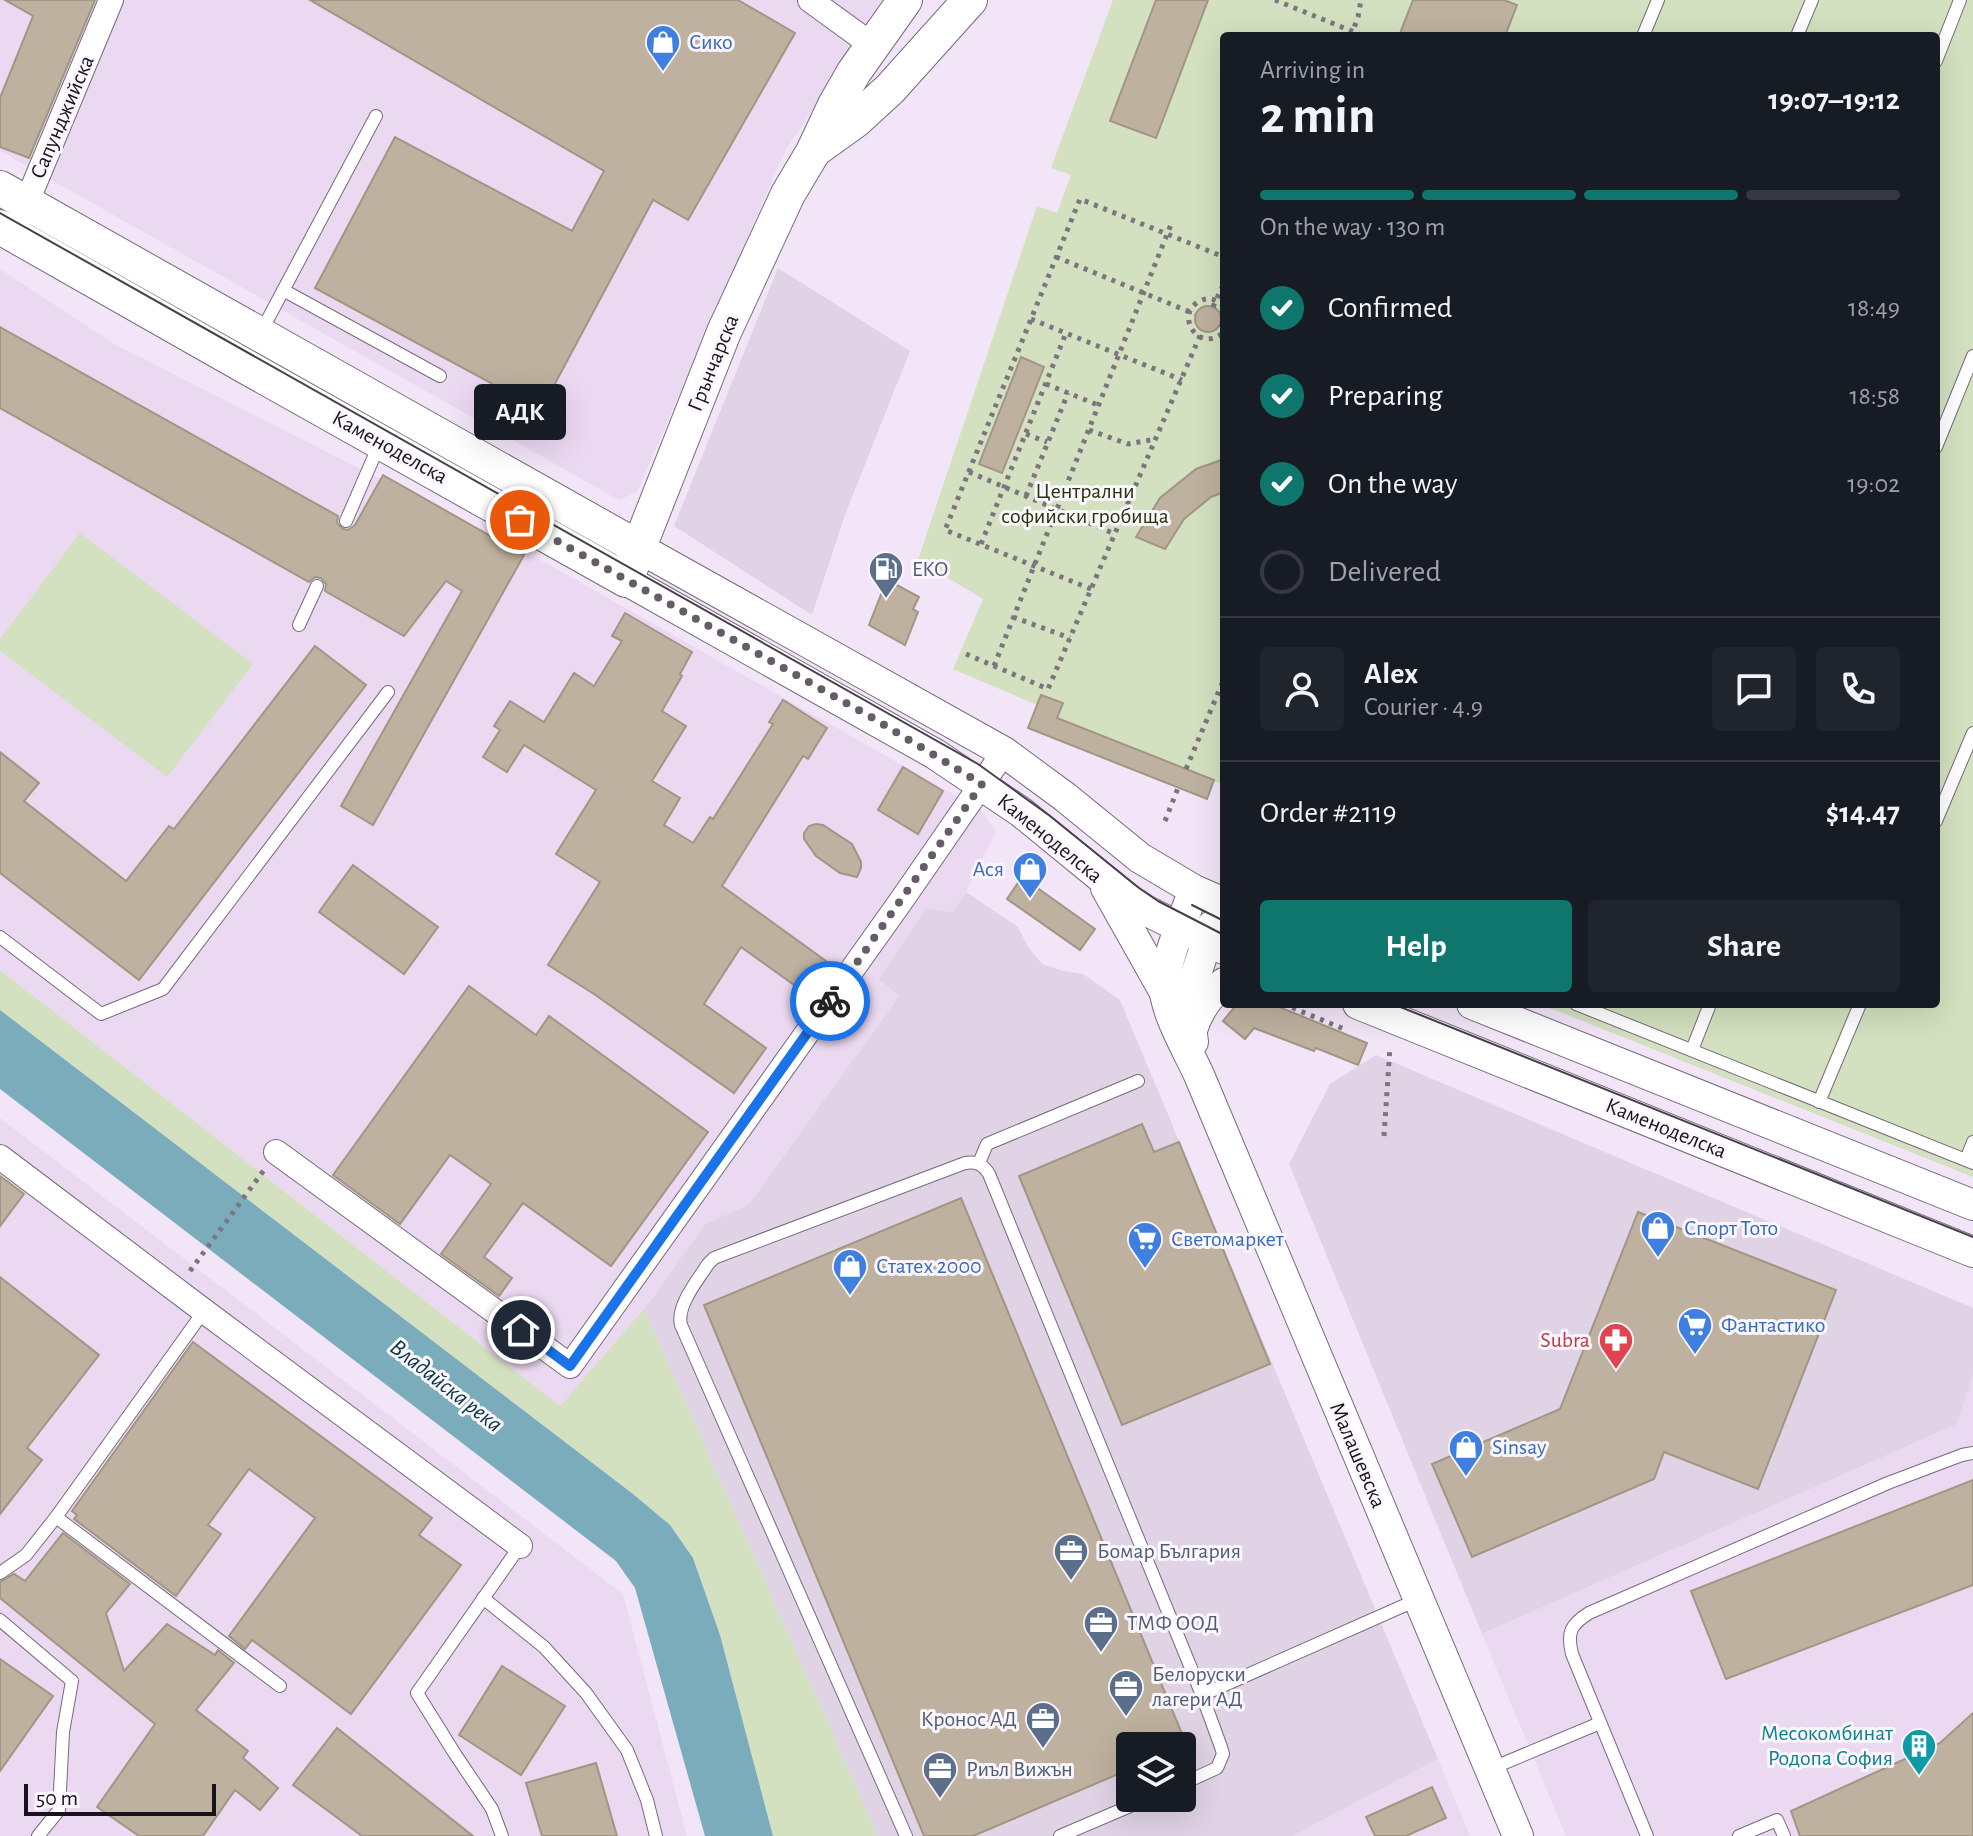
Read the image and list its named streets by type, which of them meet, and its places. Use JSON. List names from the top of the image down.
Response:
{
  "streets": {
    "main road": ["Грънчарска", "Каменоделска"],
    "street": ["Сапунджийска", "Малашевска"]
  },
  "crossings": [
    ["Сапунджийска", "Каменоделска"],
    ["Грънчарска", "Каменоделска"],
    ["Каменоделска", "Малашевска"]
  ],
  "water": ["Владайска река"],
  "parks": ["Централни софийски гробища"],
  "places": {
    "shop": [
      "Сико",
      "Ася",
      "Спорт Тото",
      "Статех 2000",
      "Sinsay"
    ],
    "other": ["АДК"],
    "fuel station": ["EKO"],
    "supermarket": ["Светомаркет", "Фантастико"],
    "pharmacy": ["Subra"],
    "office": [
      "Бомар България",
      "ТМФ ООД",
      "Белоруски лагери АД",
      "Кронос АД",
      "Риъл Вижън"
    ],
    "building": ["Месокомбинат Родопа София"]
  },
  "scale_bar": "50 m",
  "page": {
    "heading": ["2 min", "Arriving in", "19:07–19:12"],
    "panel": [
      "Alex",
      "Courier · 4.9",
      "Order #2119",
      "$14.47"
    ],
    "bar": "On the way · 130 m",
    "list": [
      ["Confirmed", "18:49"],
      ["Preparing", "18:58"],
      ["On the way", "19:02"],
      "Delivered"
    ],
    "bubble": "АДК",
    "buttons": ["Help", "Share"],
    "scale": "50 m"
  }
}
